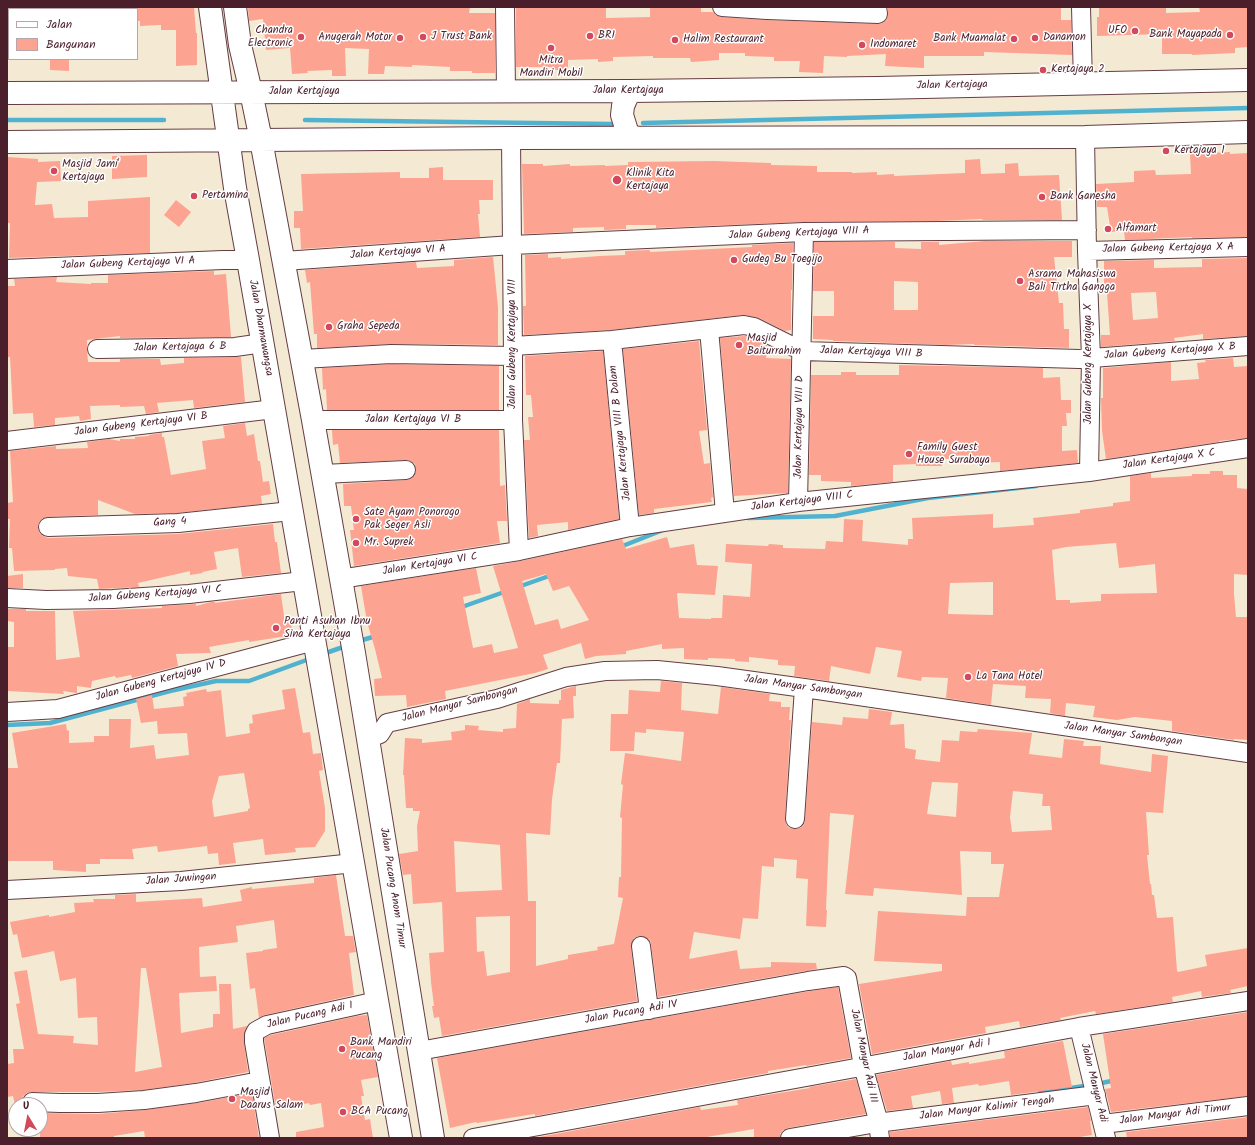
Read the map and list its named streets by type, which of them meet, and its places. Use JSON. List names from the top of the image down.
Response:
{
  "streets": {
    "main road": ["Jalan Kertajaya", "Jalan Dharmawangsa", "Jalan Pucang Anom Timur"],
    "street": [
      "Jalan Gubeng Kertajaya VIII A",
      "Jalan Gubeng Kertajaya X A",
      "Jalan Kertajaya VI A",
      "Jalan Gubeng Kertajaya VI A",
      "Jalan Gubeng Kertajaya VIII",
      "Jalan Kertajaya 6 B",
      "Jalan Gubeng Kertajaya X B",
      "Jalan Kertajaya VIII B",
      "Jalan Gubeng Kertajaya X",
      "Jalan Kertajaya VI B",
      "Jalan Gubeng Kertajaya VI B",
      "Jalan Kertajaya VIII D",
      "Jalan Kertajaya VIII B Dalam",
      "Jalan Kertajaya X C",
      "Jalan Kertajaya VIII C",
      "Gang 4",
      "Jalan Kertajaya VI C",
      "Jalan Gubeng Kertajaya VI C",
      "Jalan Gubeng Kertajaya IV D",
      "Jalan Manyar Sambongan",
      "Jalan Juwingan",
      "Jalan Pucang Adi IV",
      "Jalan Pucang Adi I",
      "Jalan Manyar Adi I",
      "Jalan Manyar Adi III",
      "Jalan Manyar Adi",
      "Jalan Manyar Kalimir Tengah",
      "Jalan Manyar Adi Timur"
    ]
  },
  "crossings": [
    ["Jalan Kertajaya", "Jalan Dharmawangsa"],
    ["Jalan Gubeng Kertajaya VIII A", "Jalan Kertajaya VI A"],
    ["Jalan Gubeng Kertajaya VIII A", "Jalan Gubeng Kertajaya VIII"],
    ["Jalan Gubeng Kertajaya VIII A", "Jalan Gubeng Kertajaya X"],
    ["Jalan Gubeng Kertajaya VIII A", "Jalan Kertajaya VIII D"],
    ["Jalan Gubeng Kertajaya X A", "Jalan Gubeng Kertajaya X"],
    ["Jalan Kertajaya VI A", "Jalan Gubeng Kertajaya VIII"],
    ["Jalan Gubeng Kertajaya VI A", "Jalan Dharmawangsa"],
    ["Jalan Dharmawangsa", "Jalan Kertajaya 6 B"],
    ["Jalan Dharmawangsa", "Jalan Gubeng Kertajaya VI B"],
    ["Jalan Dharmawangsa", "Gang 4"],
    ["Jalan Dharmawangsa", "Jalan Gubeng Kertajaya VI C"],
    ["Jalan Dharmawangsa", "Jalan Gubeng Kertajaya IV D"],
    ["Jalan Gubeng Kertajaya VIII", "Jalan Kertajaya VIII B"],
    ["Jalan Gubeng Kertajaya VIII", "Jalan Kertajaya VI B"],
    ["Jalan Gubeng Kertajaya VIII", "Jalan Kertajaya VIII C"],
    ["Jalan Gubeng Kertajaya VIII", "Jalan Kertajaya VI C"],
    ["Jalan Gubeng Kertajaya X B", "Jalan Kertajaya VIII B"],
    ["Jalan Gubeng Kertajaya X B", "Jalan Gubeng Kertajaya X"],
    ["Jalan Kertajaya VIII B", "Jalan Gubeng Kertajaya X"],
    ["Jalan Kertajaya VIII B", "Jalan Kertajaya VIII D"],
    ["Jalan Kertajaya VIII B", "Jalan Kertajaya VIII B Dalam"],
    ["Jalan Gubeng Kertajaya X", "Jalan Kertajaya X C"],
    ["Jalan Gubeng Kertajaya X", "Jalan Kertajaya VIII C"],
    ["Jalan Kertajaya VIII D", "Jalan Kertajaya VIII C"],
    ["Jalan Kertajaya VIII B Dalam", "Jalan Kertajaya VIII C"],
    ["Jalan Kertajaya X C", "Jalan Kertajaya VIII C"],
    ["Jalan Kertajaya VIII C", "Jalan Kertajaya VI C"],
    ["Jalan Kertajaya VI C", "Jalan Pucang Anom Timur"],
    ["Jalan Manyar Sambongan", "Jalan Pucang Anom Timur"],
    ["Jalan Pucang Anom Timur", "Jalan Pucang Adi IV"],
    ["Jalan Pucang Adi IV", "Jalan Manyar Adi III"],
    ["Jalan Manyar Adi I", "Jalan Manyar Adi III"],
    ["Jalan Manyar Adi I", "Jalan Manyar Adi"],
    ["Jalan Manyar Adi III", "Jalan Manyar Kalimir Tengah"],
    ["Jalan Manyar Adi", "Jalan Manyar Kalimir Tengah"],
    ["Jalan Manyar Adi", "Jalan Manyar Adi Timur"]
  ],
  "places": [
    "UFO",
    "Bank Mayapada",
    "BRI",
    "Chandra Electronic",
    "J Trust Bank",
    "Anugerah Motor",
    "Danamon",
    "Bank Muamalat",
    "Halim Restaurant",
    "Indomaret",
    "Mitra Mandiri Mobil",
    "Kertajaya 2",
    "Kertajaya 1",
    "Masjid Jami' Kertajaya",
    "Klinik Kita Kertajaya",
    "Pertamina",
    "Bank Ganesha",
    "Alfamart",
    "Gudeg Bu Toegijo",
    "Asrama Mahasiswa Bali Tirtha Gangga",
    "Graha Sepeda",
    "Masjid Baiturrahim",
    "Family Guest House Surabaya",
    "Sate Ayam Ponorogo Pak Seger Asli",
    "Mr. Suprek",
    "Panti Asuhan Ibnu Sina Kertajaya",
    "La Tana Hotel",
    "Bank Mandiri Pucang",
    "Masjid Daarus Salam",
    "BCA Pucang"
  ],
  "legend": ["Jalan", "Bangunan"],
  "north": "top"
}
